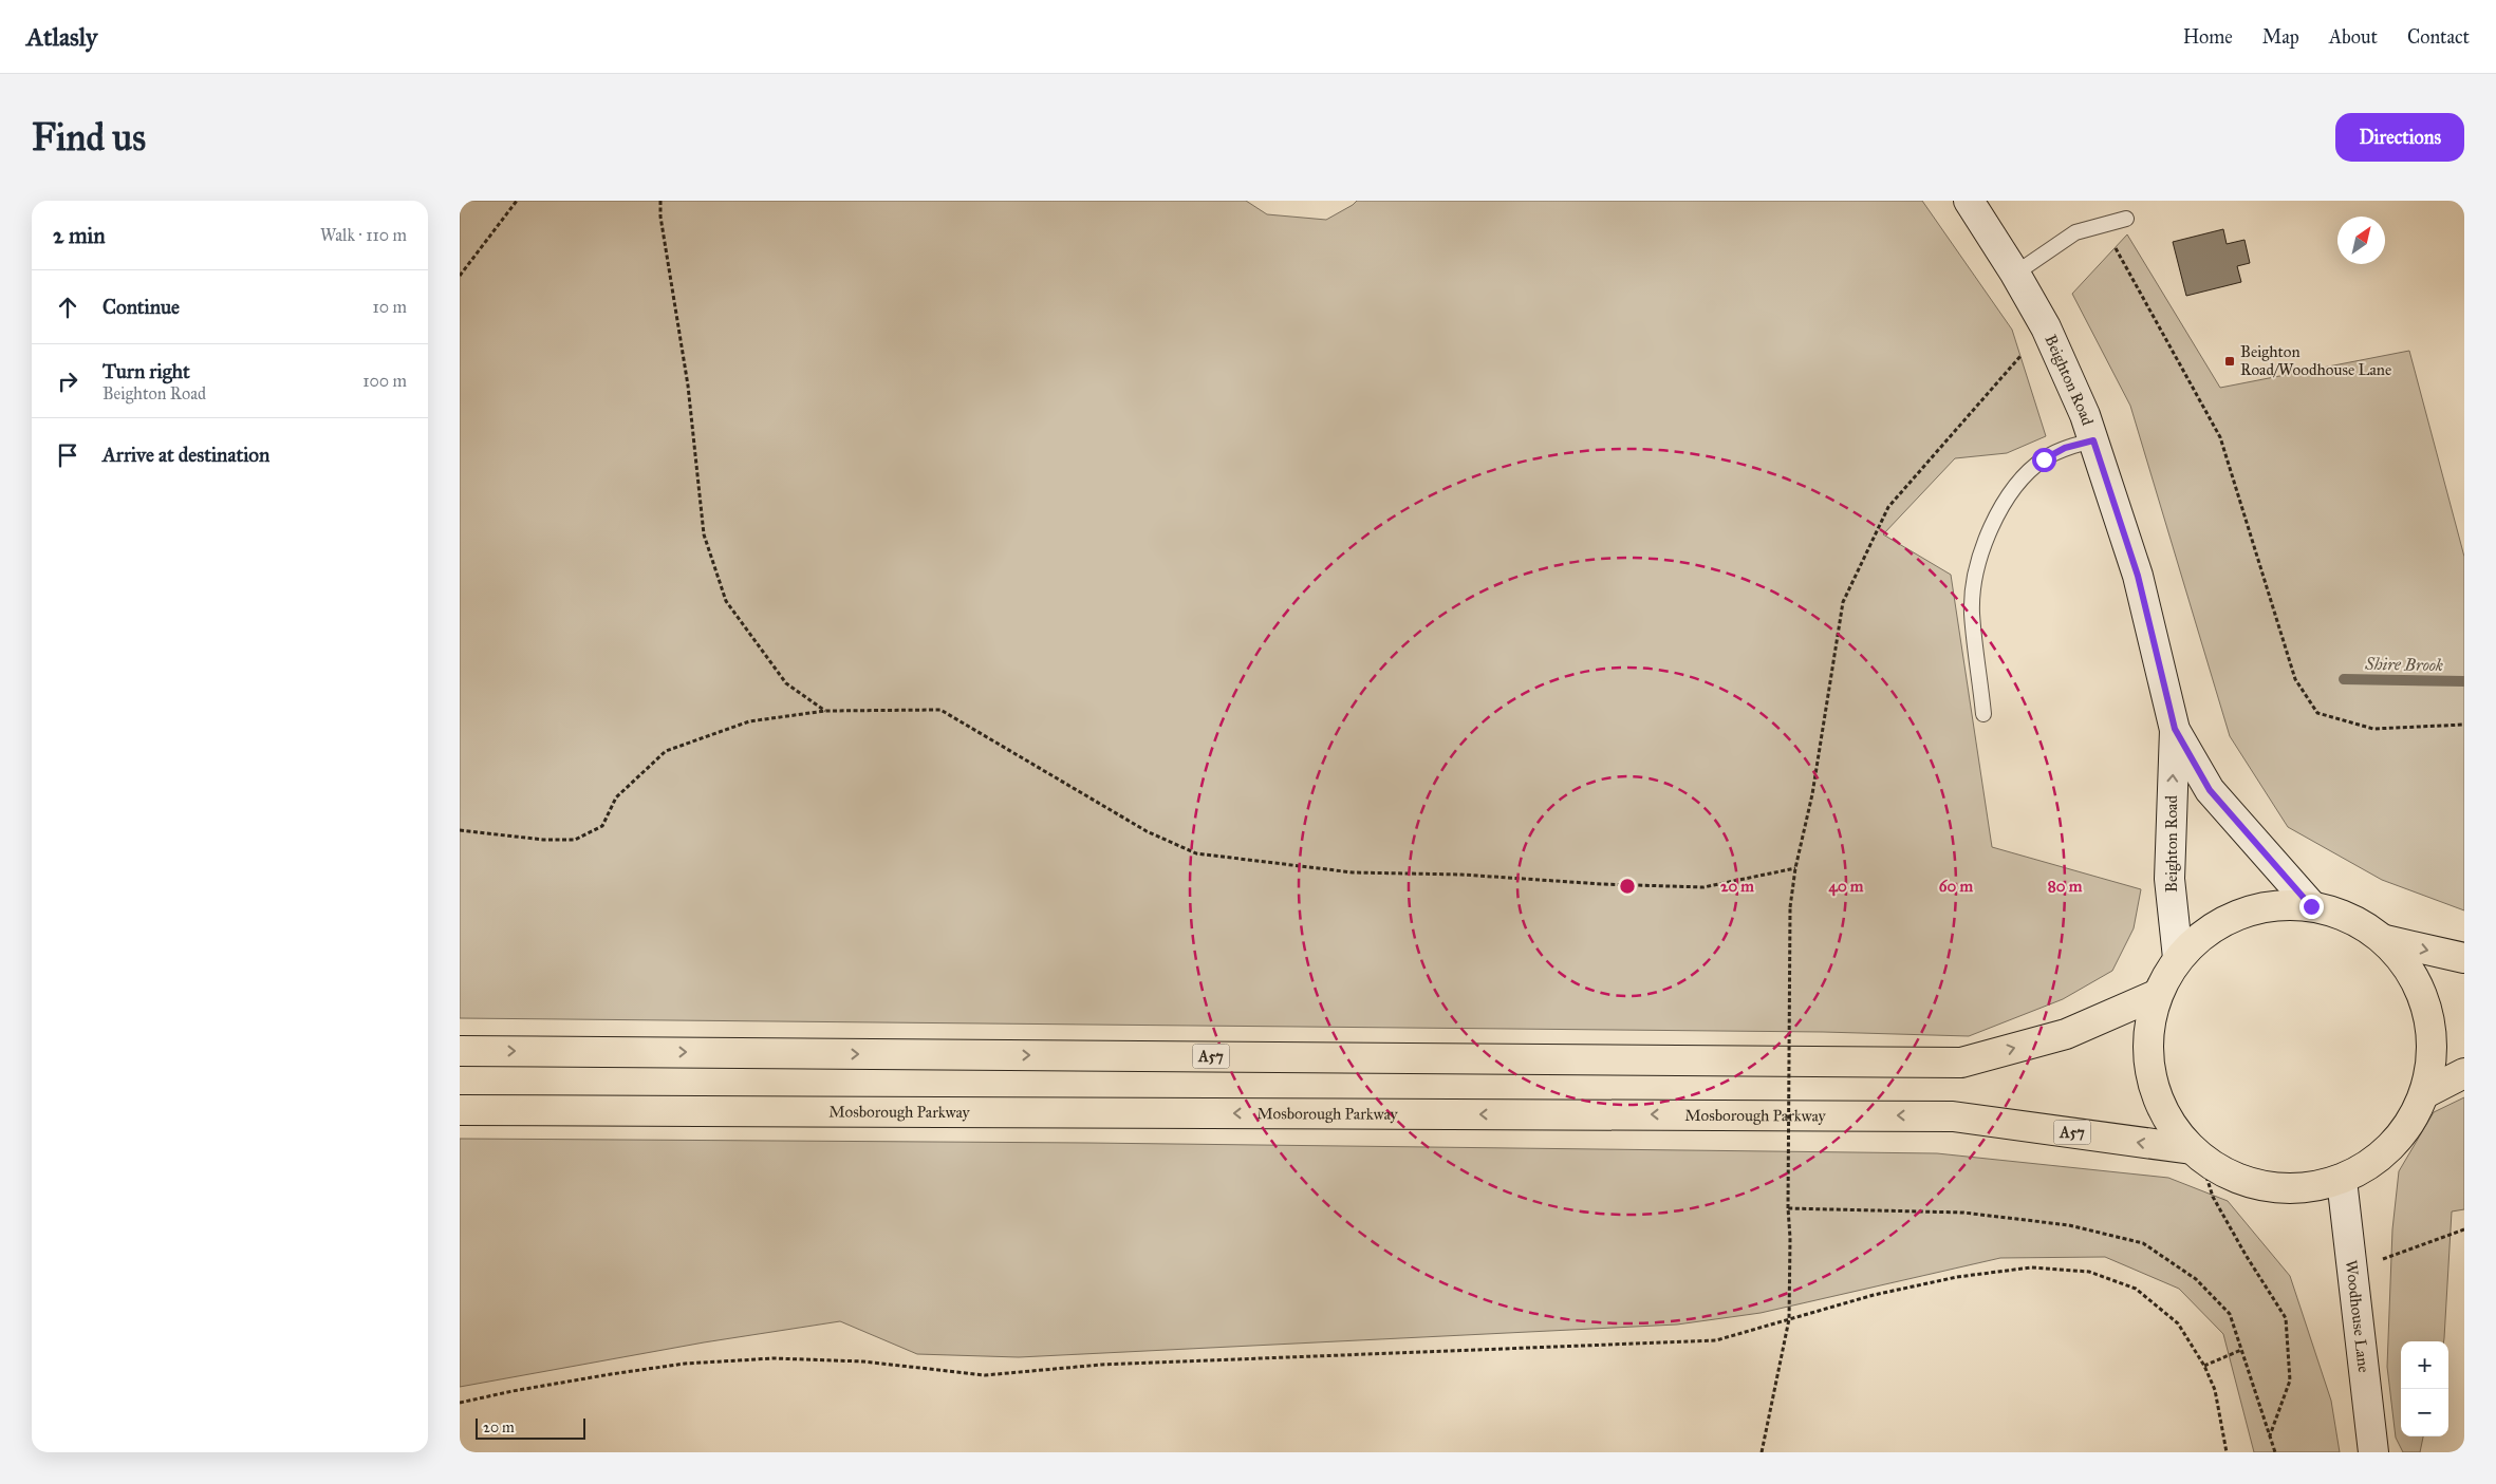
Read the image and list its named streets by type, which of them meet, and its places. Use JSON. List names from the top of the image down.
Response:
{
  "streets": {
    "highway": ["A57", "Mosborough Parkway"],
    "street": ["Beighton Road", "Woodhouse Lane"]
  },
  "water": ["Shire Brook"],
  "places": {
    "transit": ["Beighton Road/Woodhouse Lane"]
  },
  "scale_bar": "20 m",
  "north": "top right",
  "page": {
    "header": "Atlasly",
    "nav": [
      "Home",
      "Map",
      "About",
      "Contact"
    ],
    "buttons": "Directions",
    "title": "Find us",
    "heading": ["2 min", "Walk · 110 m"],
    "list": [
      ["Continue", "10 m"],
      ["Turn right", "Beighton Road", "100 m"],
      "Arrive at destination"
    ],
    "map_buttons": ["+", "−"],
    "scale": "20 m"
  },
  "rings": [
    "20 m",
    "40 m",
    "60 m",
    "80 m"
  ]
}
